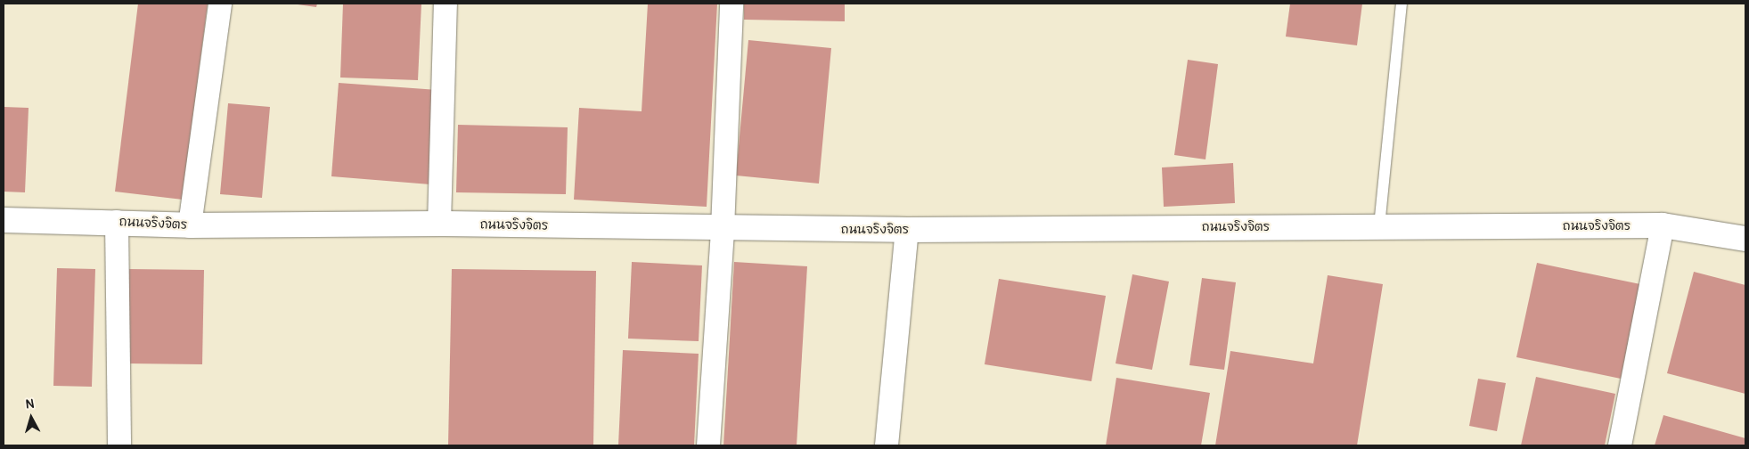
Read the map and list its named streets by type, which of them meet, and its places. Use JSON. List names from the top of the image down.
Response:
{
  "streets": {
    "street": ["ถนนจริงจิตร"]
  },
  "north": "top"
}
